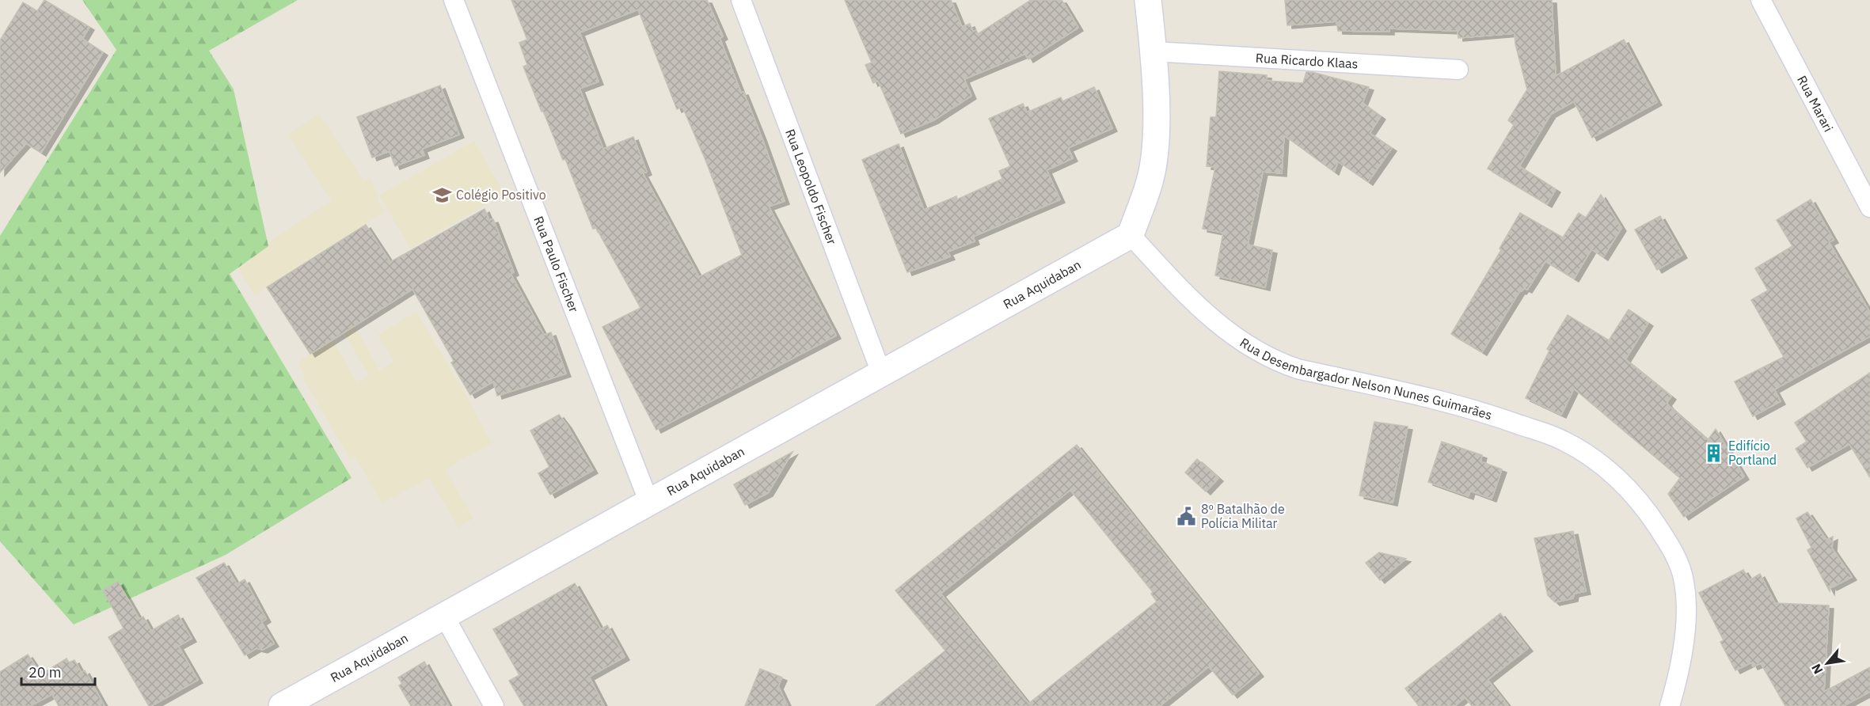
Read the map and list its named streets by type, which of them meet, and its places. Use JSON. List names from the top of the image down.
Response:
{
  "streets": {
    "street": [
      "Rua Ricardo Klaas",
      "Rua Marari",
      "Rua Leopoldo Fischer",
      "Rua Paulo Fischer",
      "Rua Aquidaban",
      "Rua Desembargador Nelson Nunes Guimarães"
    ]
  },
  "crossings": [
    ["Rua Leopoldo Fischer", "Rua Aquidaban"],
    ["Rua Paulo Fischer", "Rua Aquidaban"],
    ["Rua Aquidaban", "Rua Desembargador Nelson Nunes Guimarães"]
  ],
  "places": {
    "school or university": ["Colégio Positivo"],
    "building": ["Edifício Portland"],
    "public building": ["8º Batalhão de Polícia Militar"]
  },
  "scale_bar": "20 m",
  "north": "bottom left"
}
